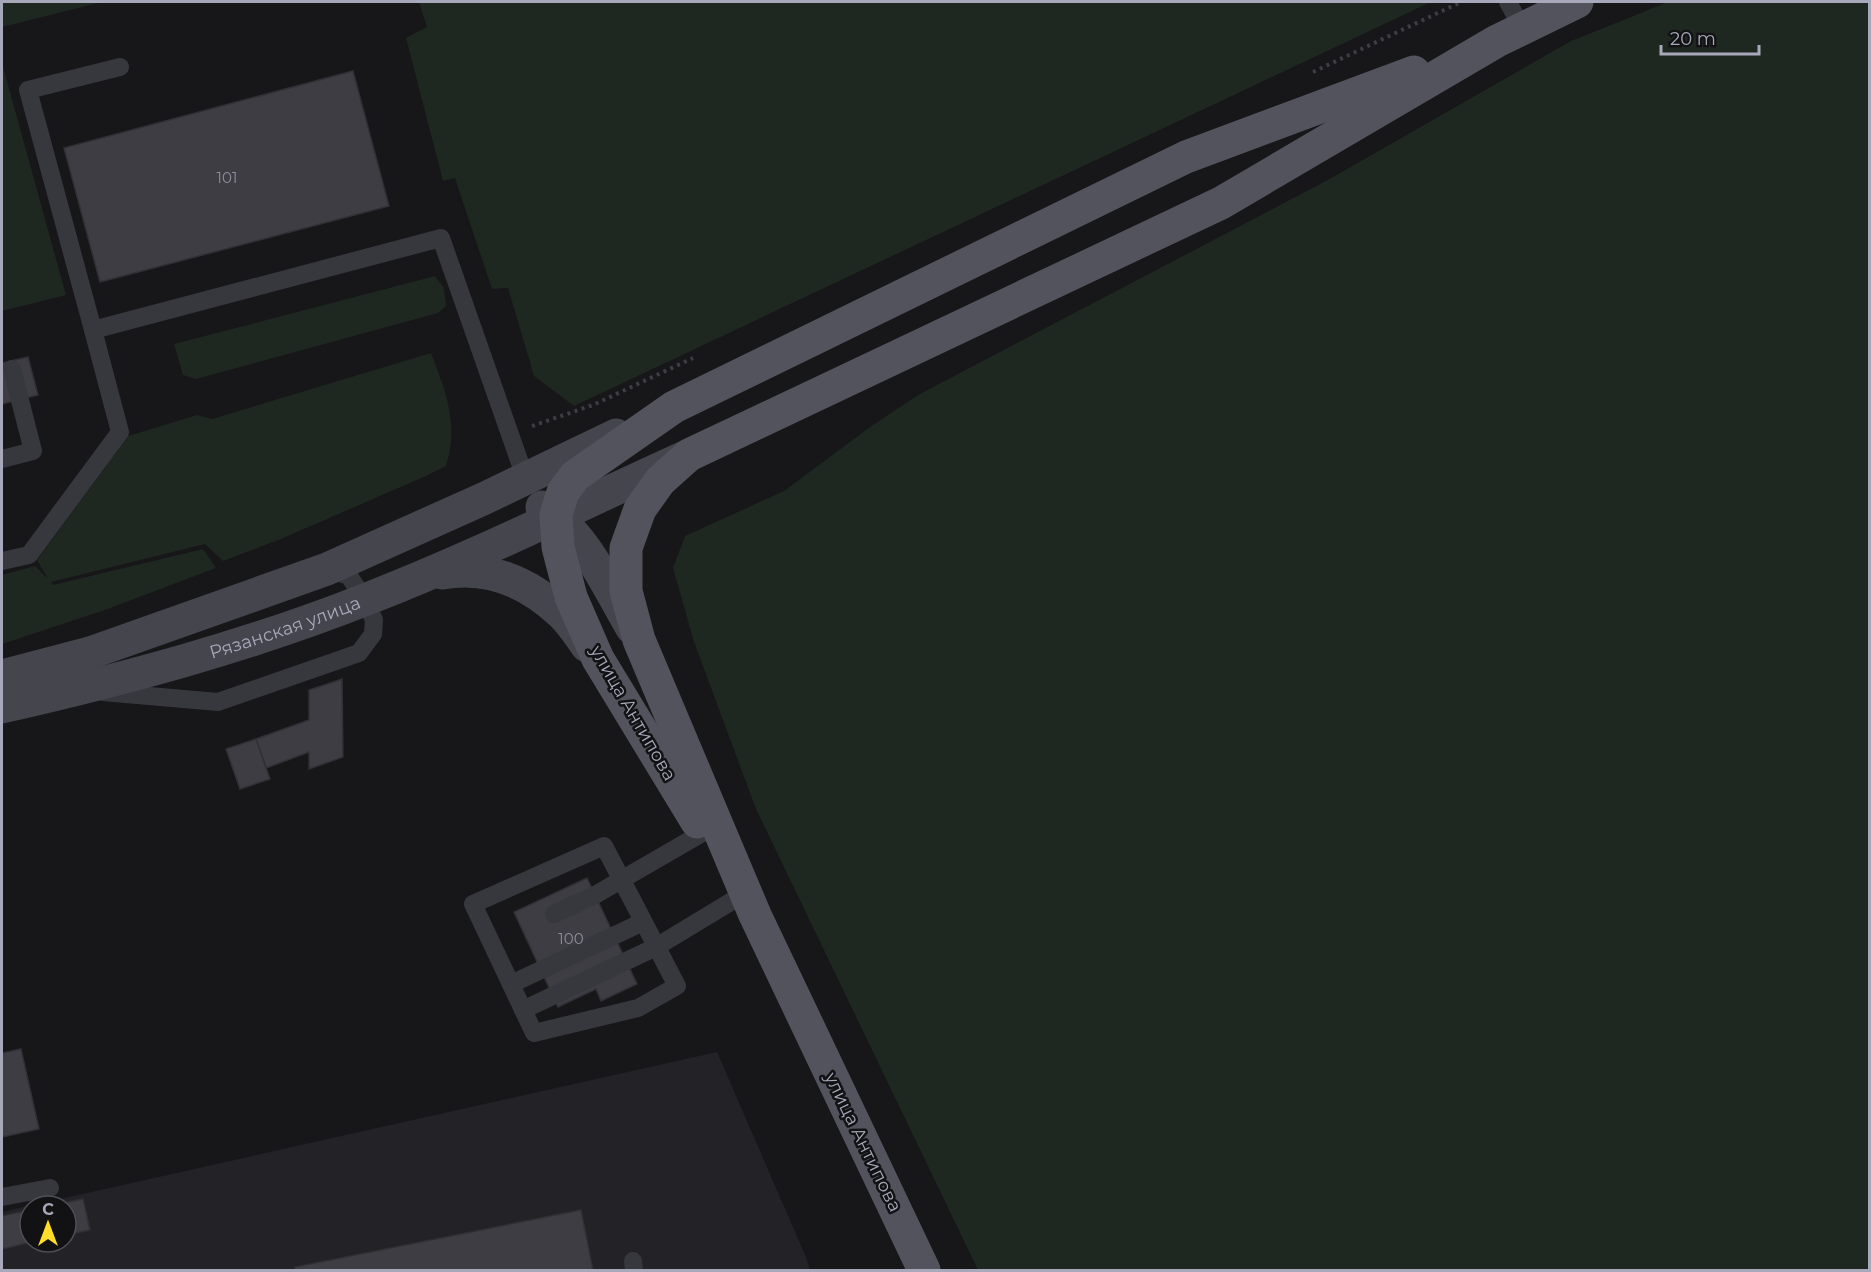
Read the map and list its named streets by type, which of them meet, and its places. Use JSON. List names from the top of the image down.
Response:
{
  "streets": {
    "main road": ["Рязанская улица", "улица Антипова"]
  },
  "crossings": [
    ["Рязанская улица", "улица Антипова"]
  ],
  "house_numbers": ["101", "100"],
  "scale_bar": "20 m",
  "north": "top"
}
